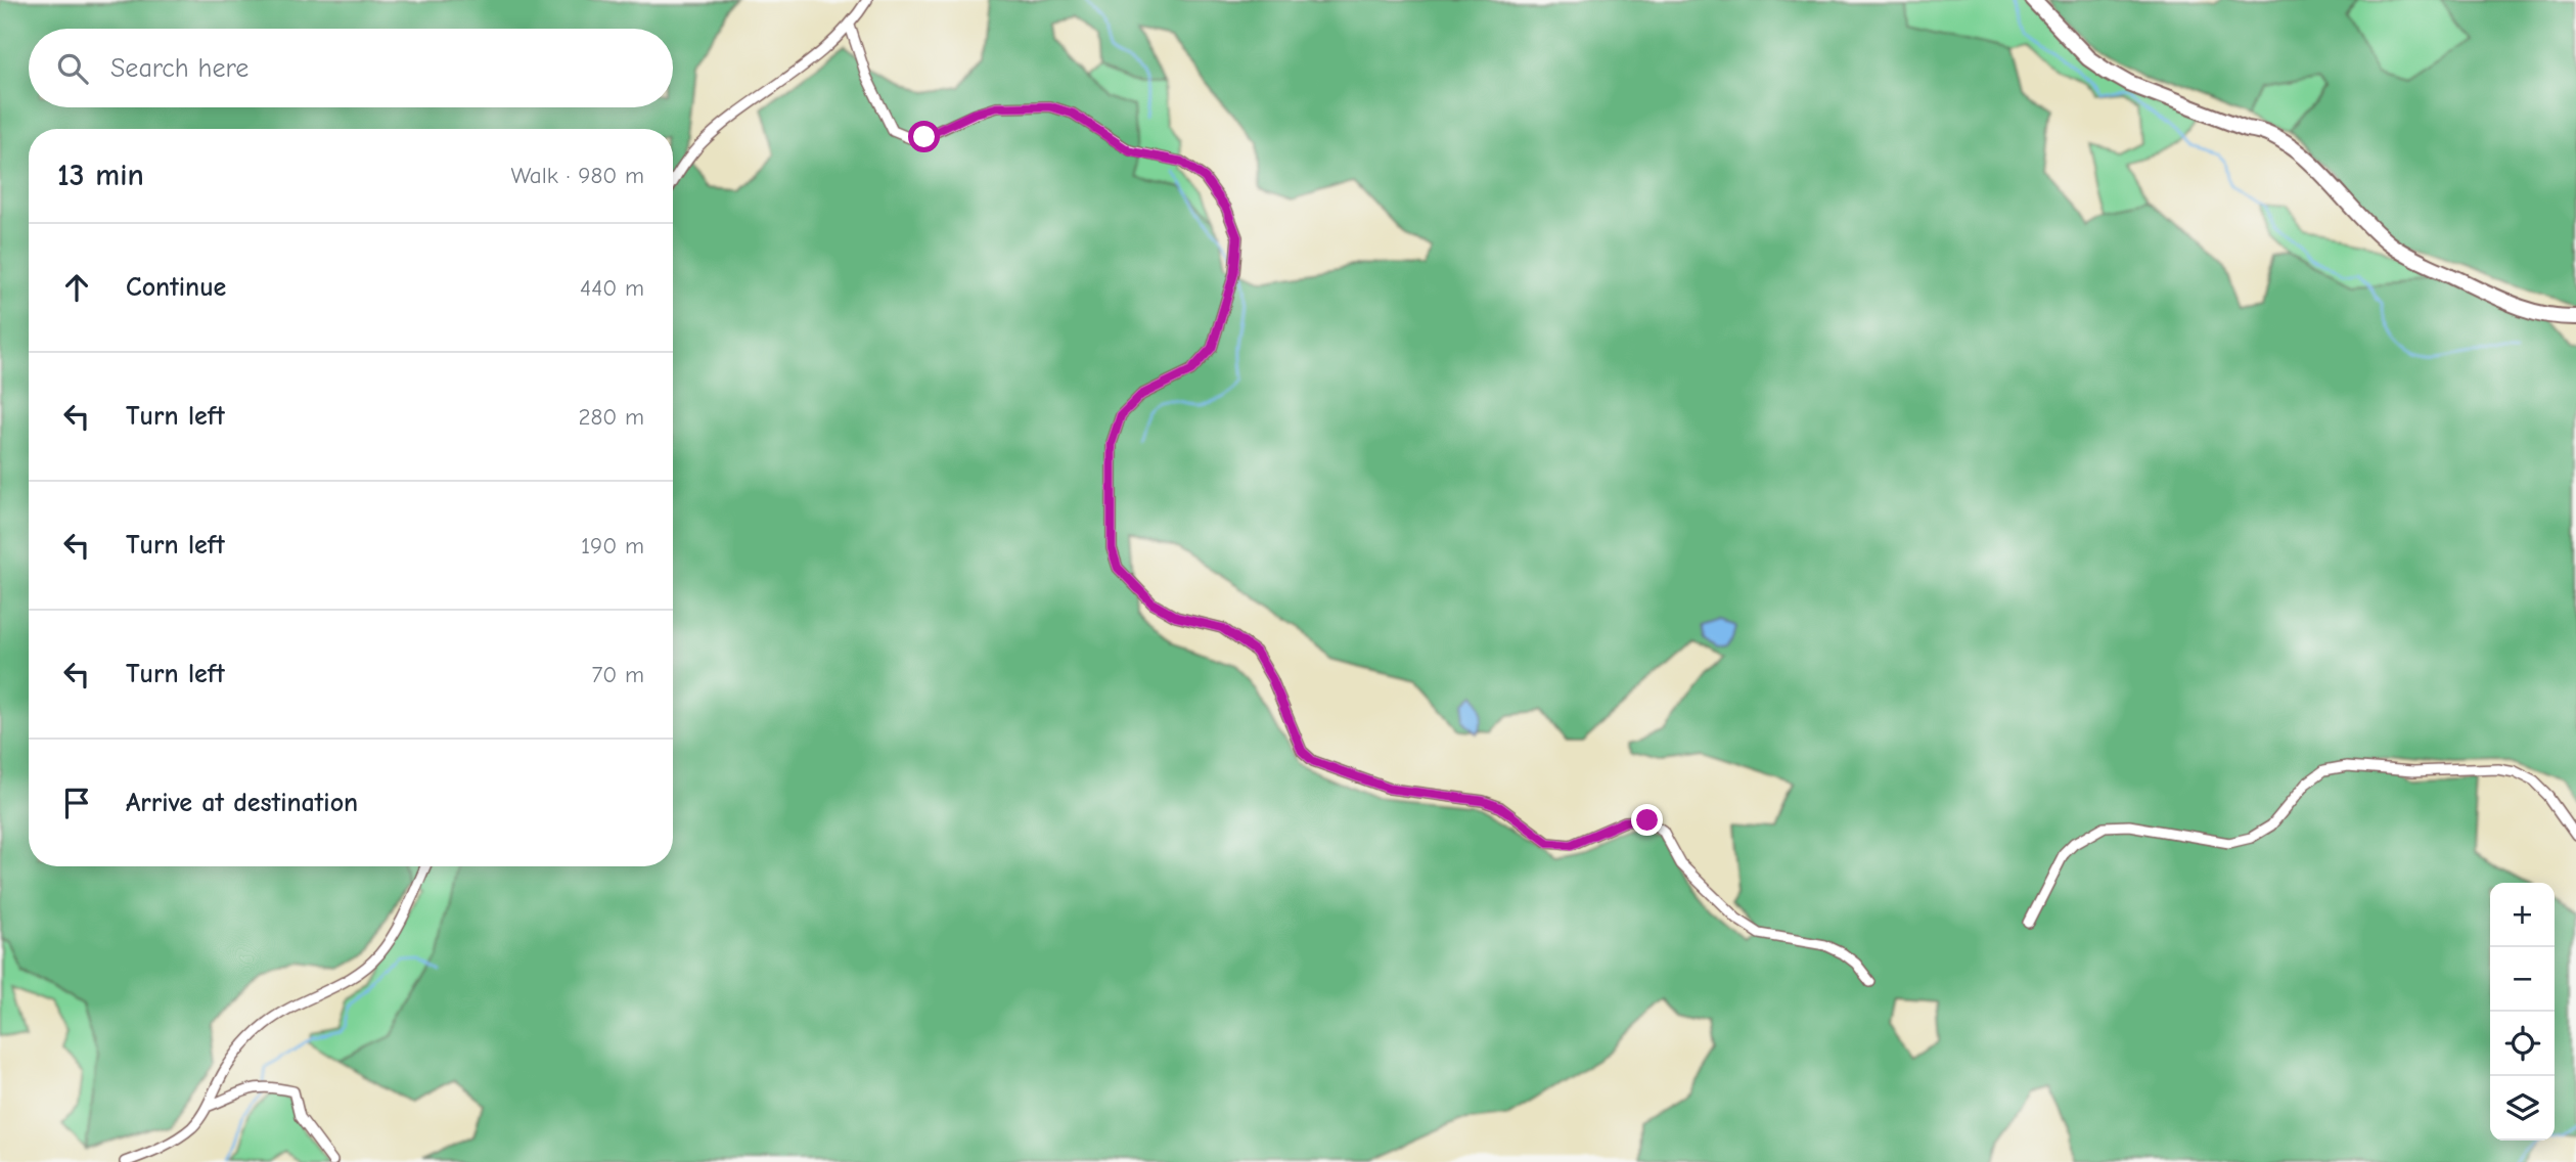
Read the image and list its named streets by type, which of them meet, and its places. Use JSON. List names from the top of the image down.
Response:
{
  "page": {
    "search": "Search here",
    "heading": ["13 min", "Walk · 980 m"],
    "list": [
      ["Continue", "440 m"],
      ["Turn left", "280 m"],
      ["Turn left", "190 m"],
      ["Turn left", "70 m"],
      "Arrive at destination"
    ],
    "map_buttons": ["+", "−"]
  }
}
